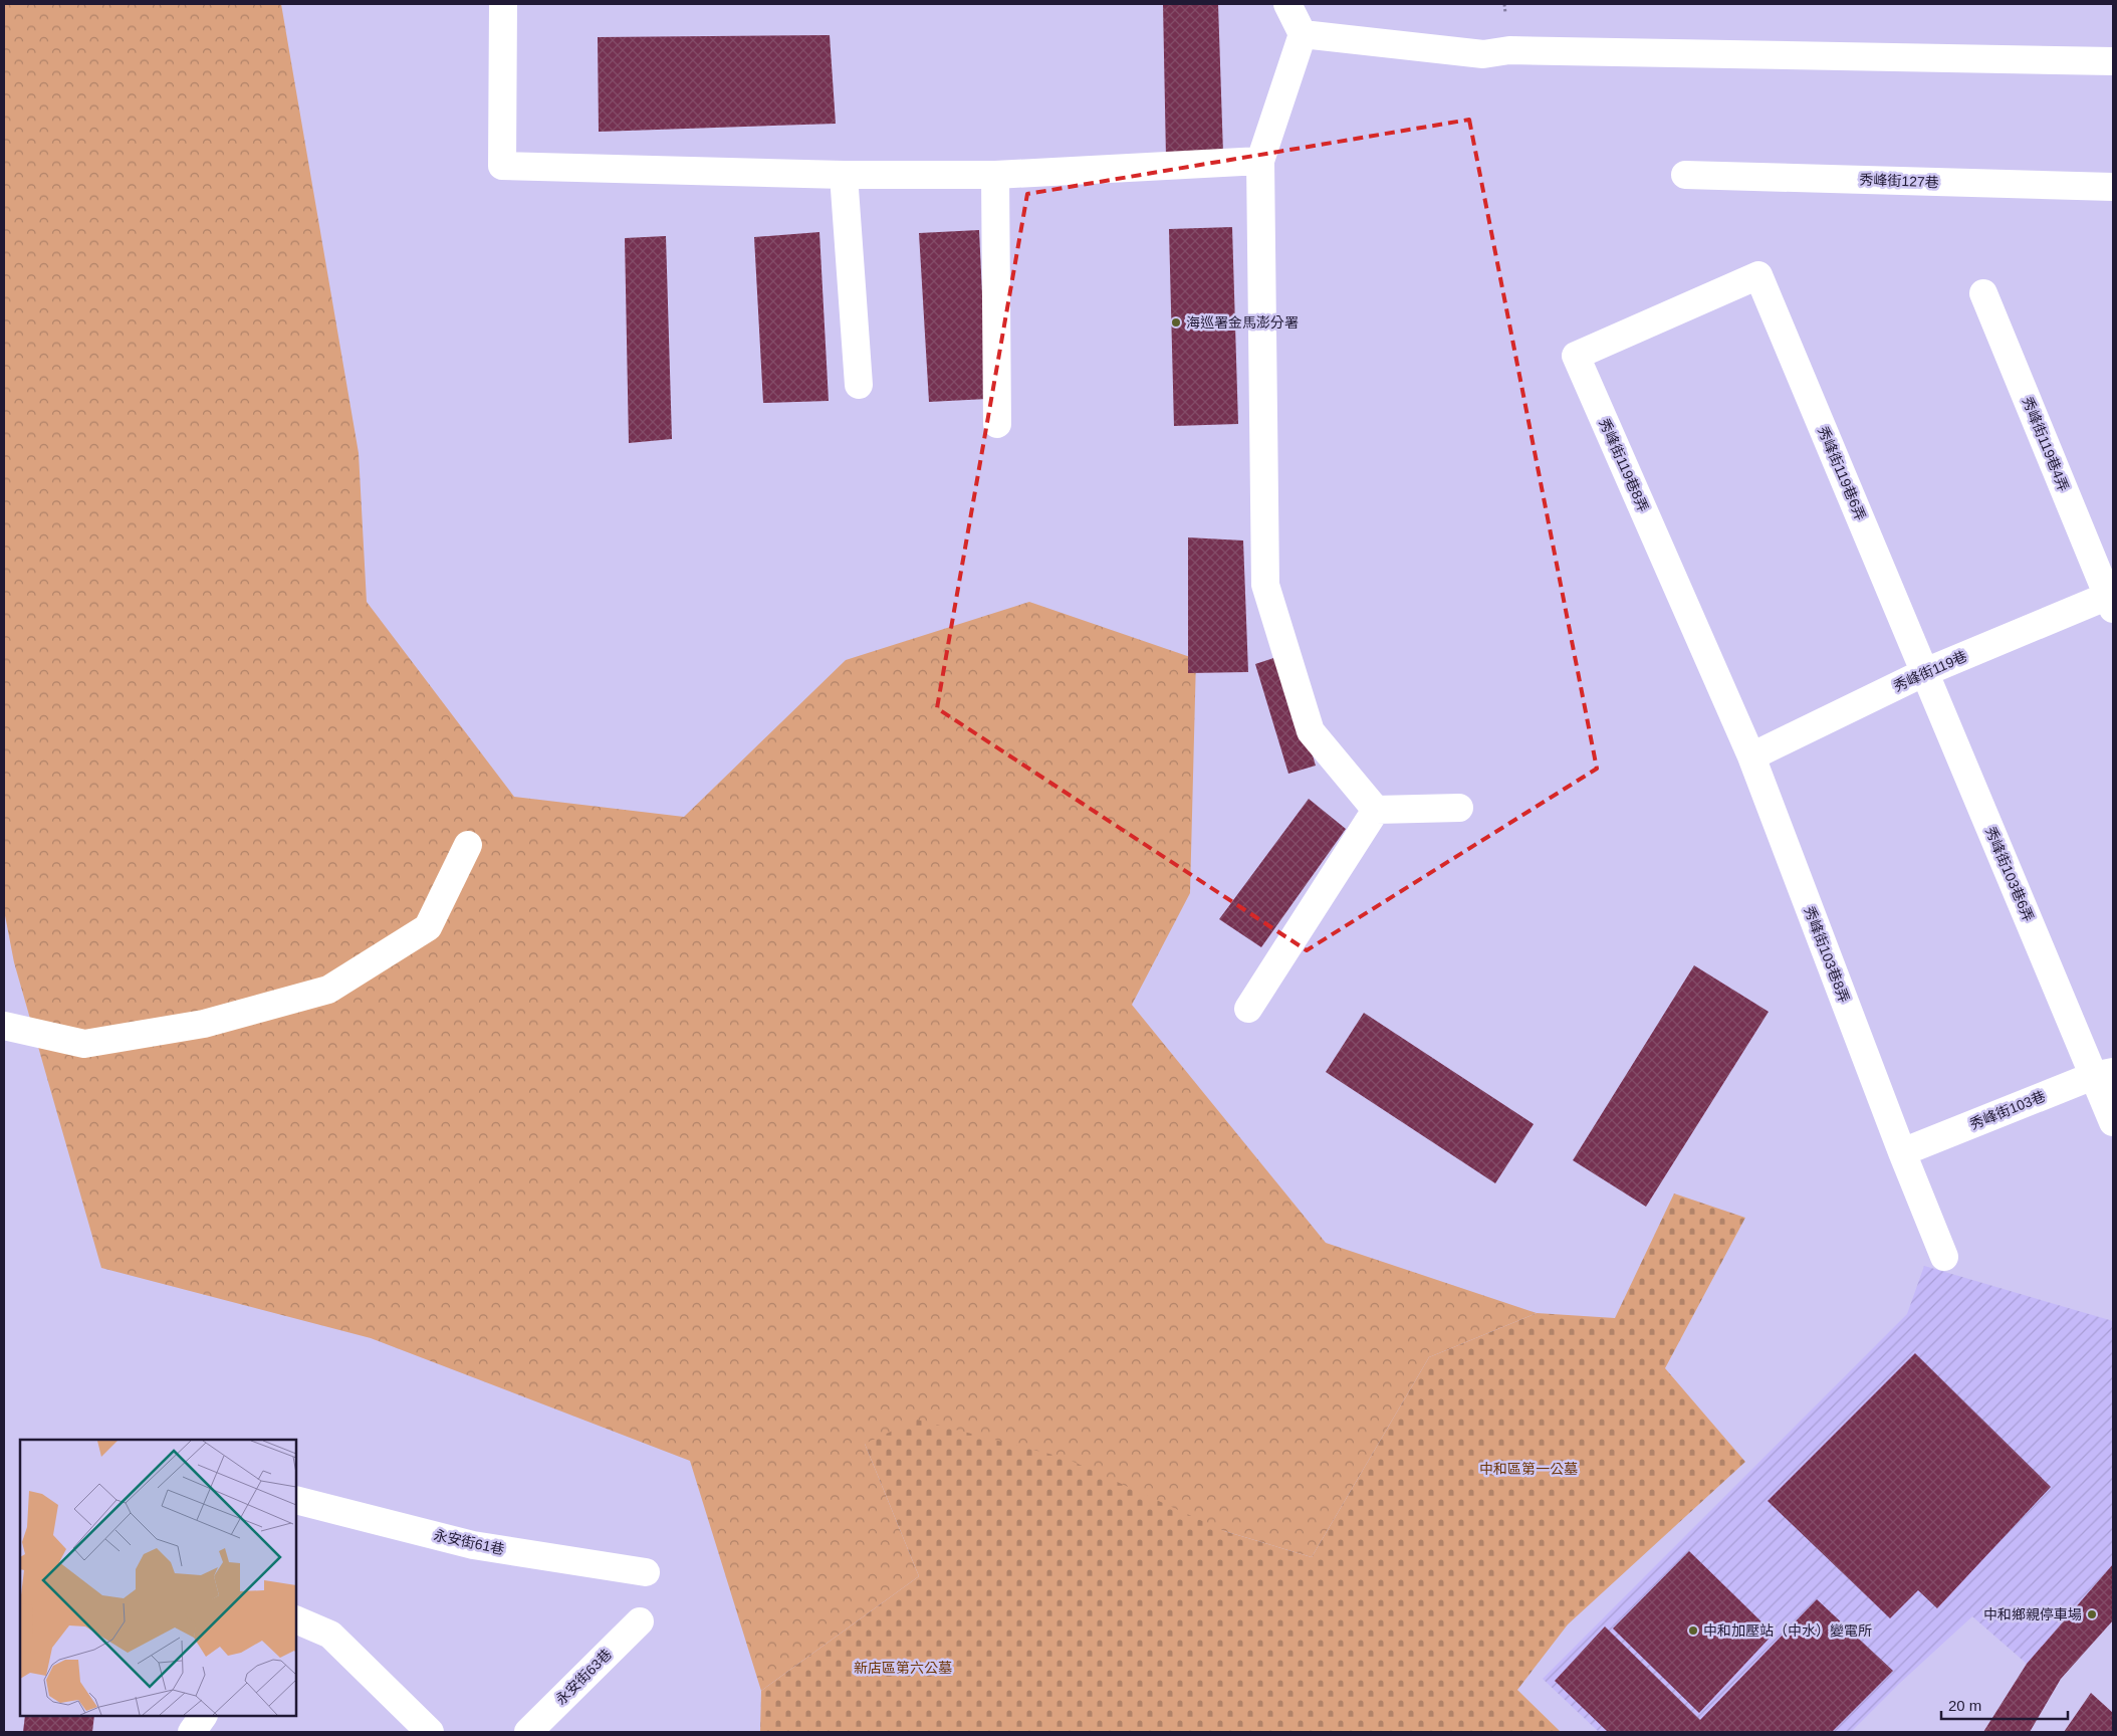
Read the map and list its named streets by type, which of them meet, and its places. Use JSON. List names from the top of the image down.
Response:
{
  "streets": {
    "lane": [
      "秀峰街127巷",
      "秀峰街119巷4弄",
      "秀峰街119巷8弄",
      "秀峰街119巷6弄",
      "秀峰街119巷",
      "秀峰街103巷6弄",
      "秀峰街103巷8弄",
      "秀峰街103巷",
      "永安街61巷",
      "永安街63巷"
    ]
  },
  "crossings": [
    ["秀峰街119巷4弄", "秀峰街119巷"],
    ["秀峰街119巷8弄", "秀峰街119巷6弄"],
    ["秀峰街119巷8弄", "秀峰街119巷"],
    ["秀峰街119巷8弄", "秀峰街103巷8弄"],
    ["秀峰街119巷6弄", "秀峰街119巷"],
    ["秀峰街119巷6弄", "秀峰街103巷6弄"],
    ["秀峰街119巷", "秀峰街103巷6弄"],
    ["秀峰街119巷", "秀峰街103巷8弄"],
    ["秀峰街103巷6弄", "秀峰街103巷"],
    ["秀峰街103巷8弄", "秀峰街103巷"]
  ],
  "parks": ["中和區第一公墓", "新店區第六公墓"],
  "places": ["海巡署金馬澎分署", "中和鄉親停車場", "中和加壓站（中水）變電所"],
  "scale_bar": "20 m"
}
